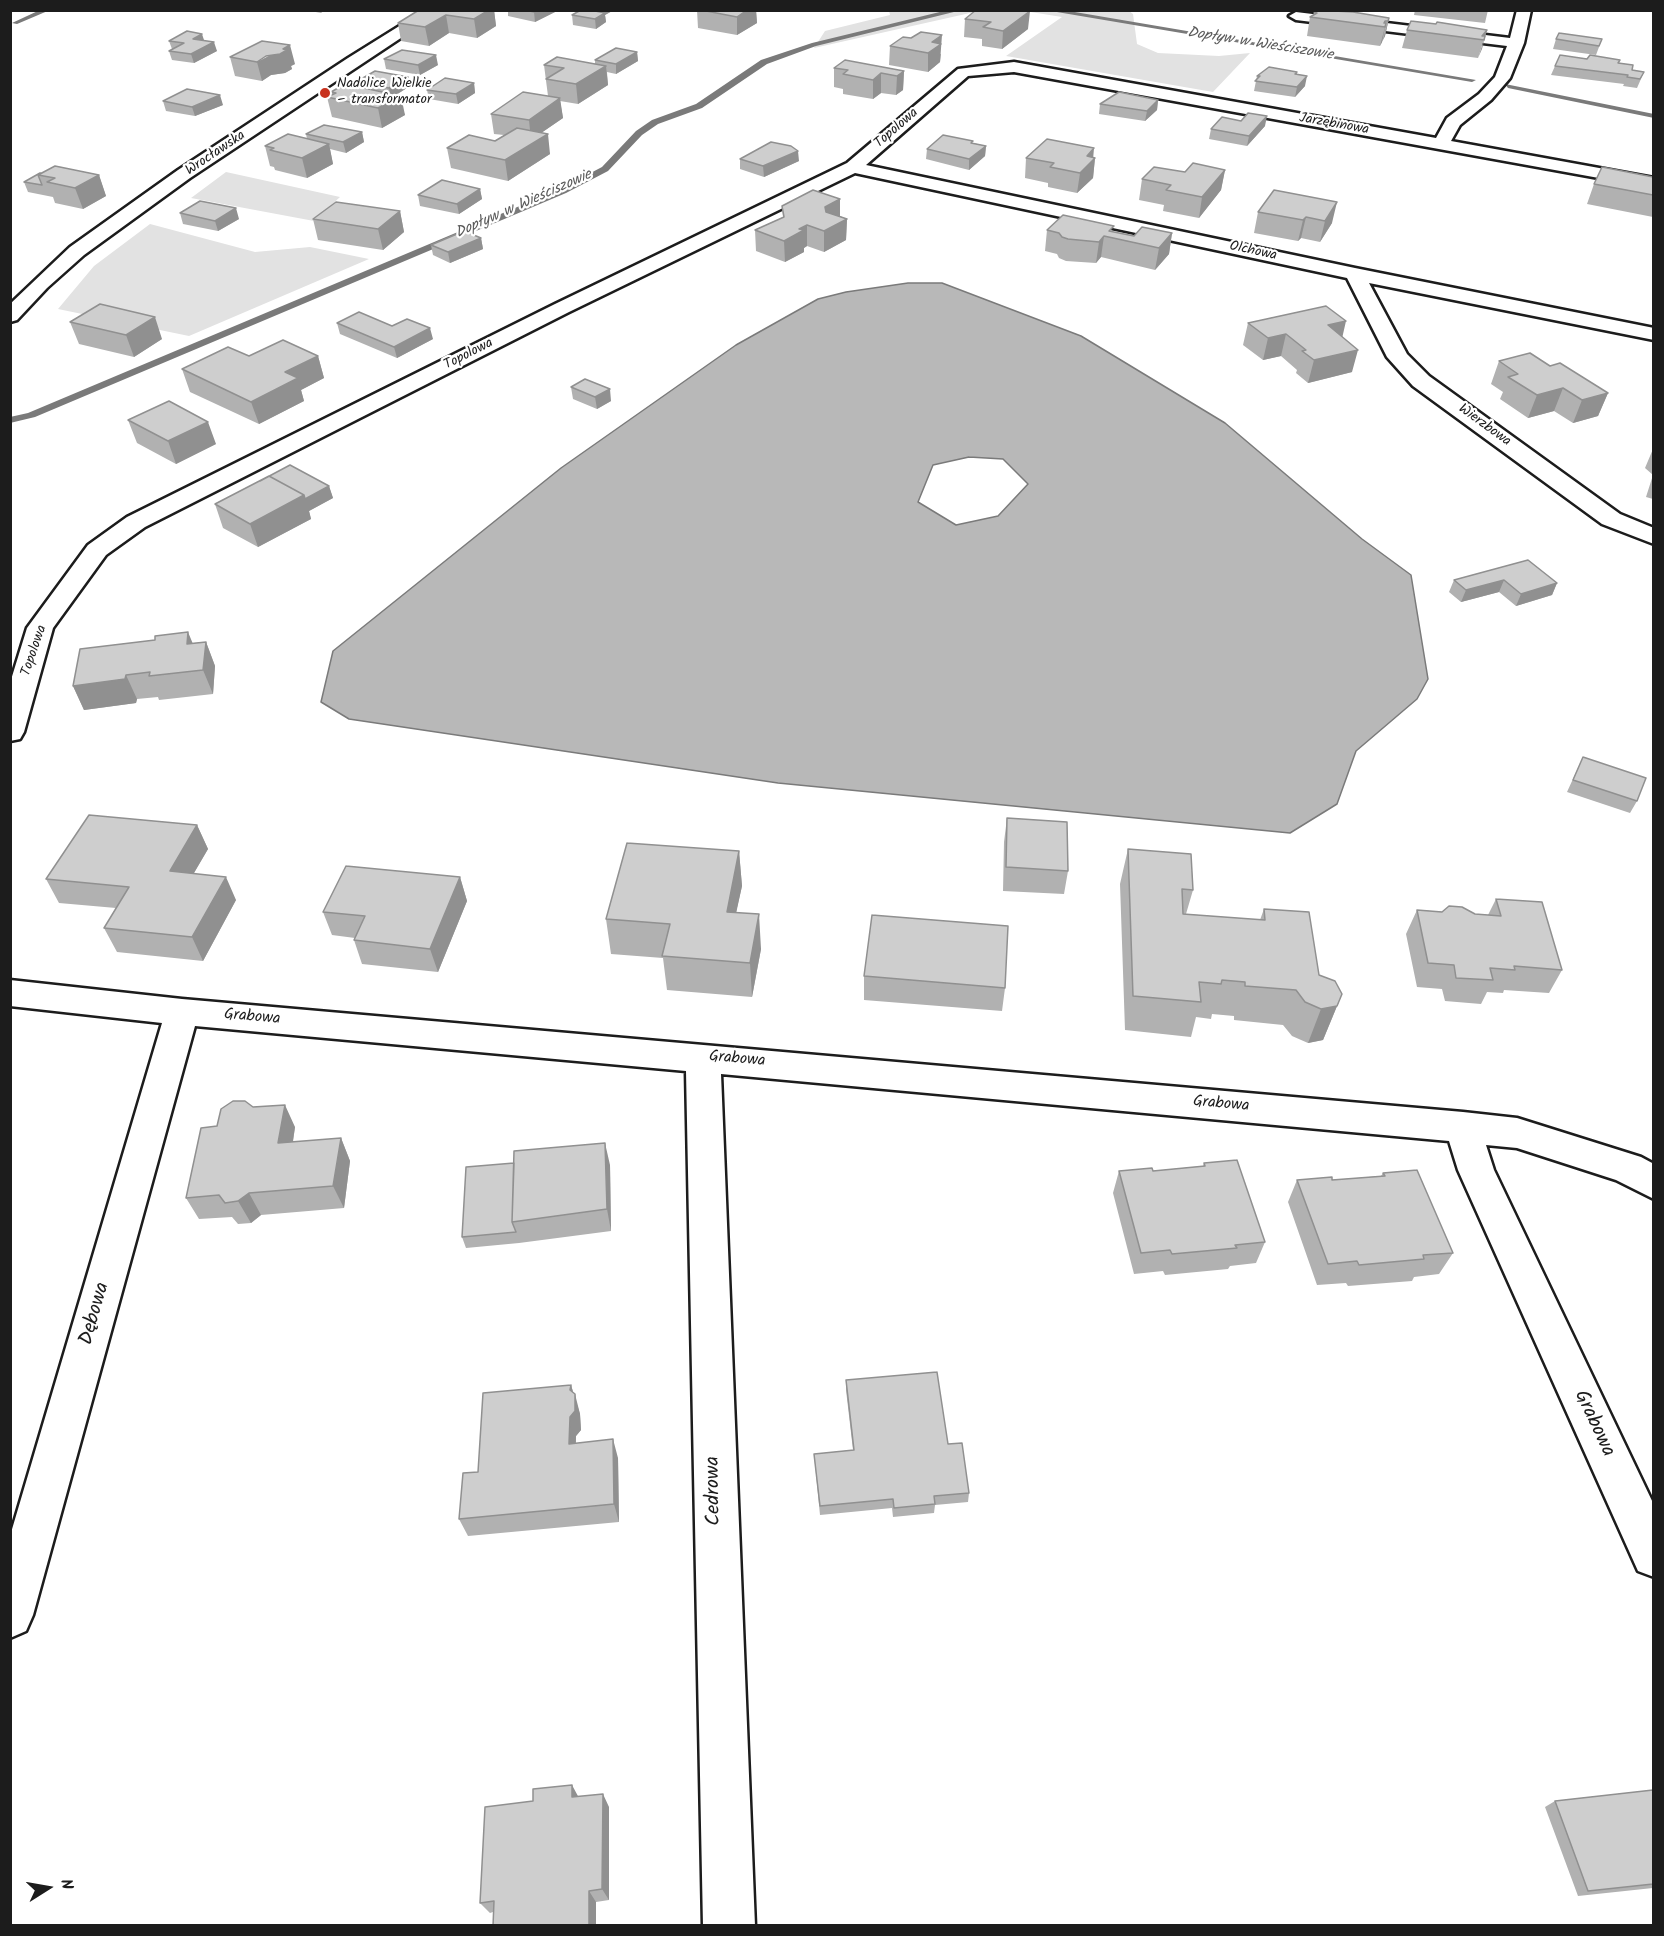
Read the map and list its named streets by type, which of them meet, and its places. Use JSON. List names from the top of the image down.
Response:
{
  "streets": {
    "street": [
      "Jarzębinowa",
      "Topolowa",
      "Wrocławska",
      "Olchowa",
      "Wierzbowa",
      "Grabowa",
      "Dębowa",
      "Cedrowa"
    ]
  },
  "crossings": [
    ["Jarzębinowa", "Topolowa"],
    ["Topolowa", "Olchowa"],
    ["Olchowa", "Wierzbowa"],
    ["Grabowa", "Dębowa"],
    ["Grabowa", "Cedrowa"]
  ],
  "water": ["Dopływ w Wieściszowie"],
  "places": ["Nadolice Wielkie – transformator"],
  "north": "right"
}
